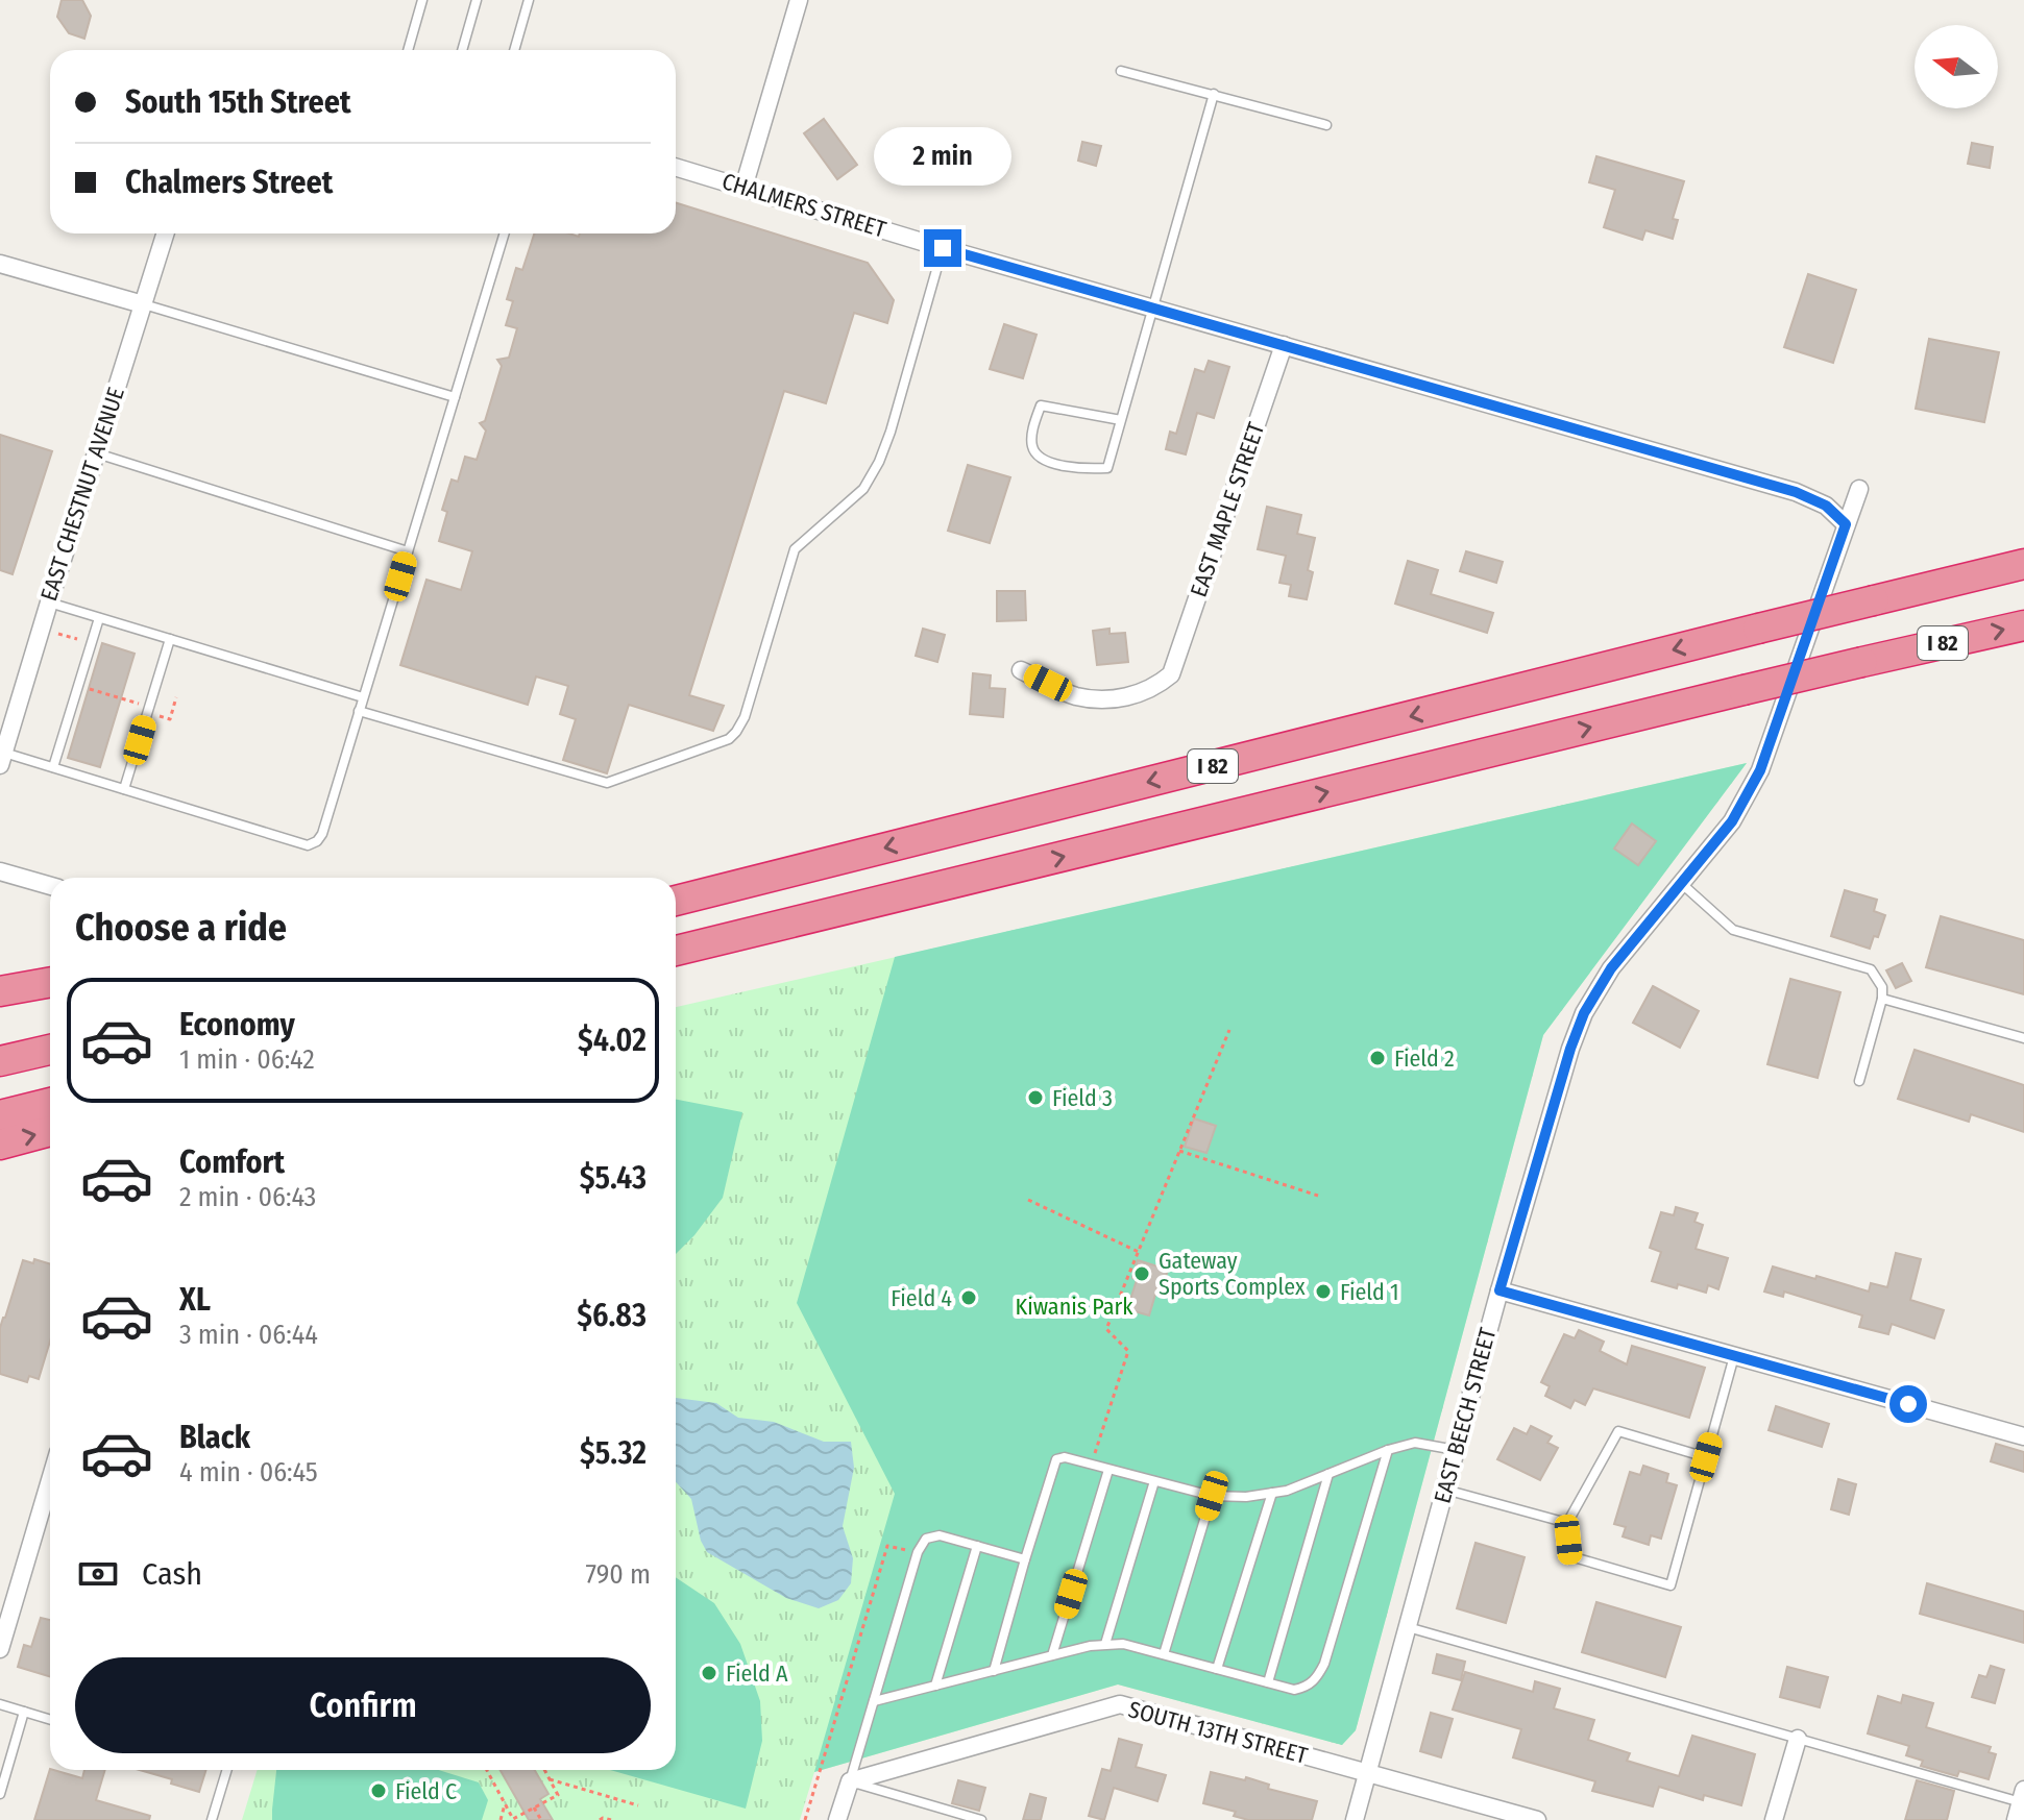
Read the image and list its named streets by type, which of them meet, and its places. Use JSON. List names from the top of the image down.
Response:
{
  "streets": {
    "highway": ["I 82"],
    "street": [
      "CHALMERS STREET",
      "EAST CHESTNUT AVENUE",
      "EAST MAPLE STREET",
      "EAST BEECH STREET",
      "SOUTH 13TH STREET"
    ]
  },
  "crossings": [
    ["CHALMERS STREET", "EAST MAPLE STREET"],
    ["CHALMERS STREET", "EAST BEECH STREET"],
    ["EAST BEECH STREET", "SOUTH 13TH STREET"]
  ],
  "parks": ["Kiwanis Park"],
  "places": [
    "Field 2",
    "Field 3",
    "Gateway Sports Complex",
    "Field 1",
    "Field 4",
    "Field A",
    "Field C"
  ],
  "north": "left",
  "page": {
    "banner": ["South 15th Street", "Chalmers Street"],
    "bubble": "2 min",
    "heading": "Choose a ride",
    "list": [
      {
        "name": "Economy",
        "note": "1 min · 06:42",
        "value": "$4.02"
      },
      {
        "name": "Comfort",
        "note": "2 min · 06:43",
        "value": "$5.43"
      },
      {
        "name": "XL",
        "note": "3 min · 06:44",
        "value": "$6.83"
      },
      {
        "name": "Black",
        "note": "4 min · 06:45",
        "value": "$5.32"
      }
    ],
    "pay": ["Cash", "790 m"],
    "buttons": "Confirm"
  }
}
